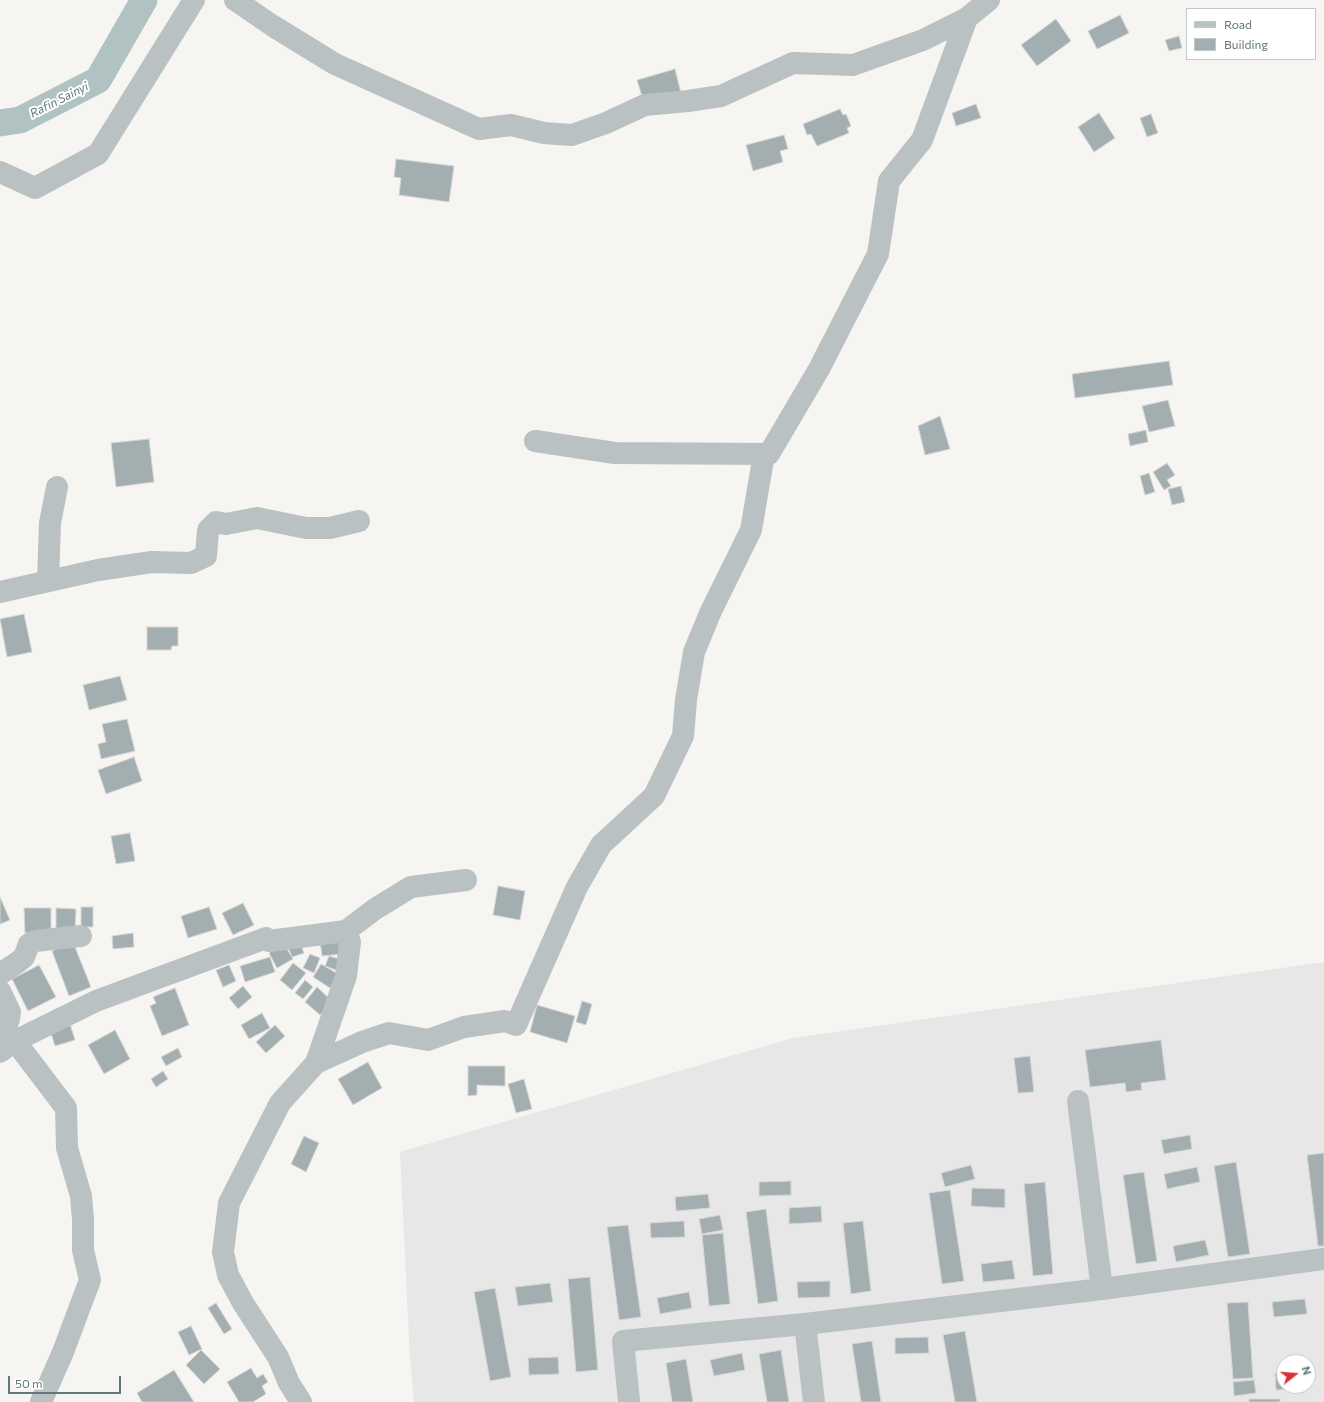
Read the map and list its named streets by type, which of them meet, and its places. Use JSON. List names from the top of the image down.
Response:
{
  "water": ["Rafin Sainyi"],
  "legend": ["Road", "Building"],
  "scale_bar": "50 m",
  "north": "right"
}
